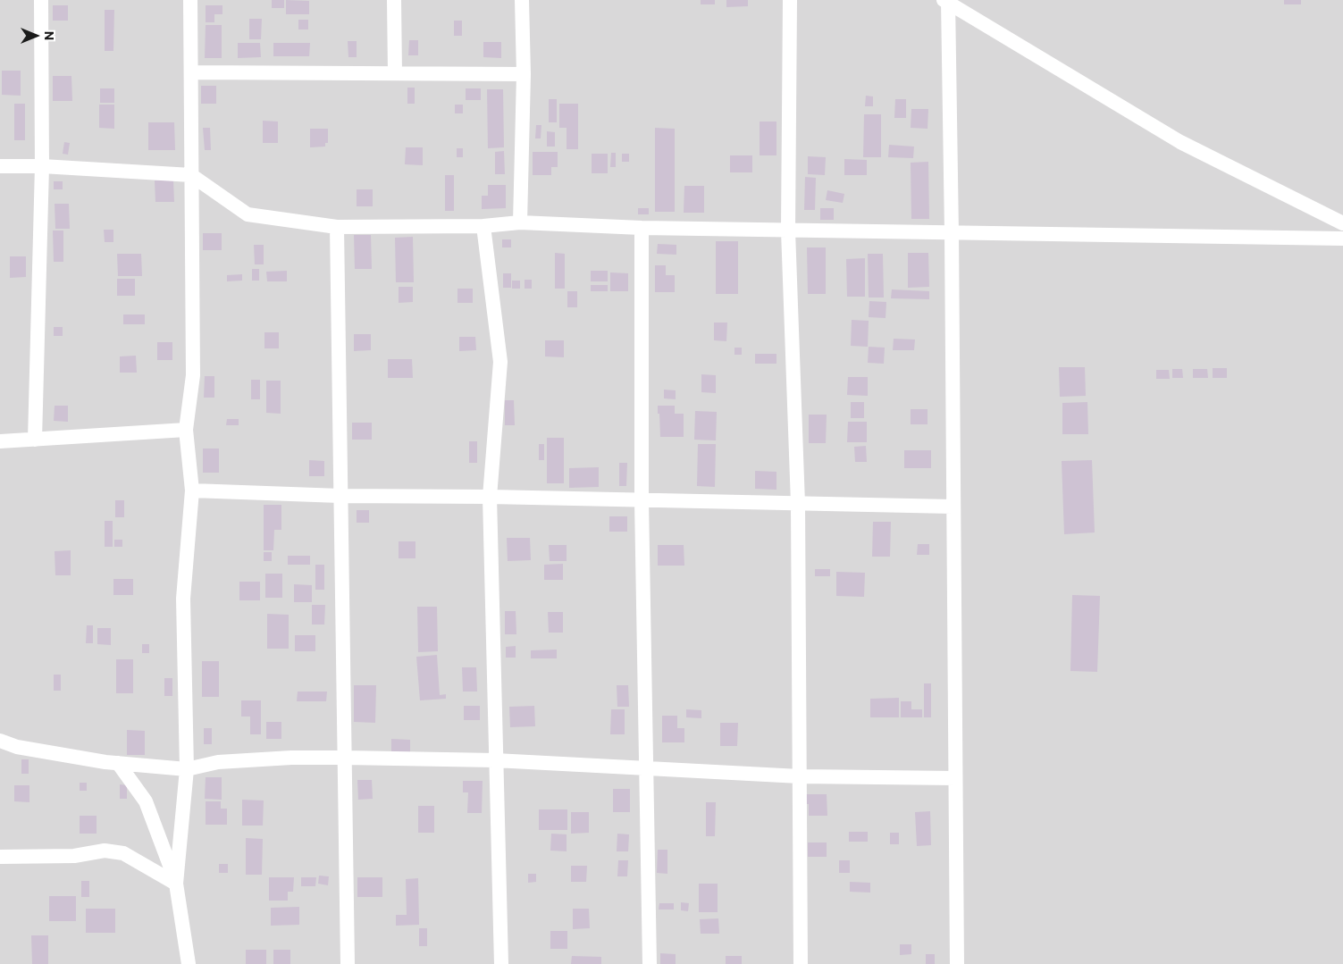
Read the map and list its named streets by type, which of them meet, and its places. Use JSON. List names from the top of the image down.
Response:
{
  "north": "right"
}
